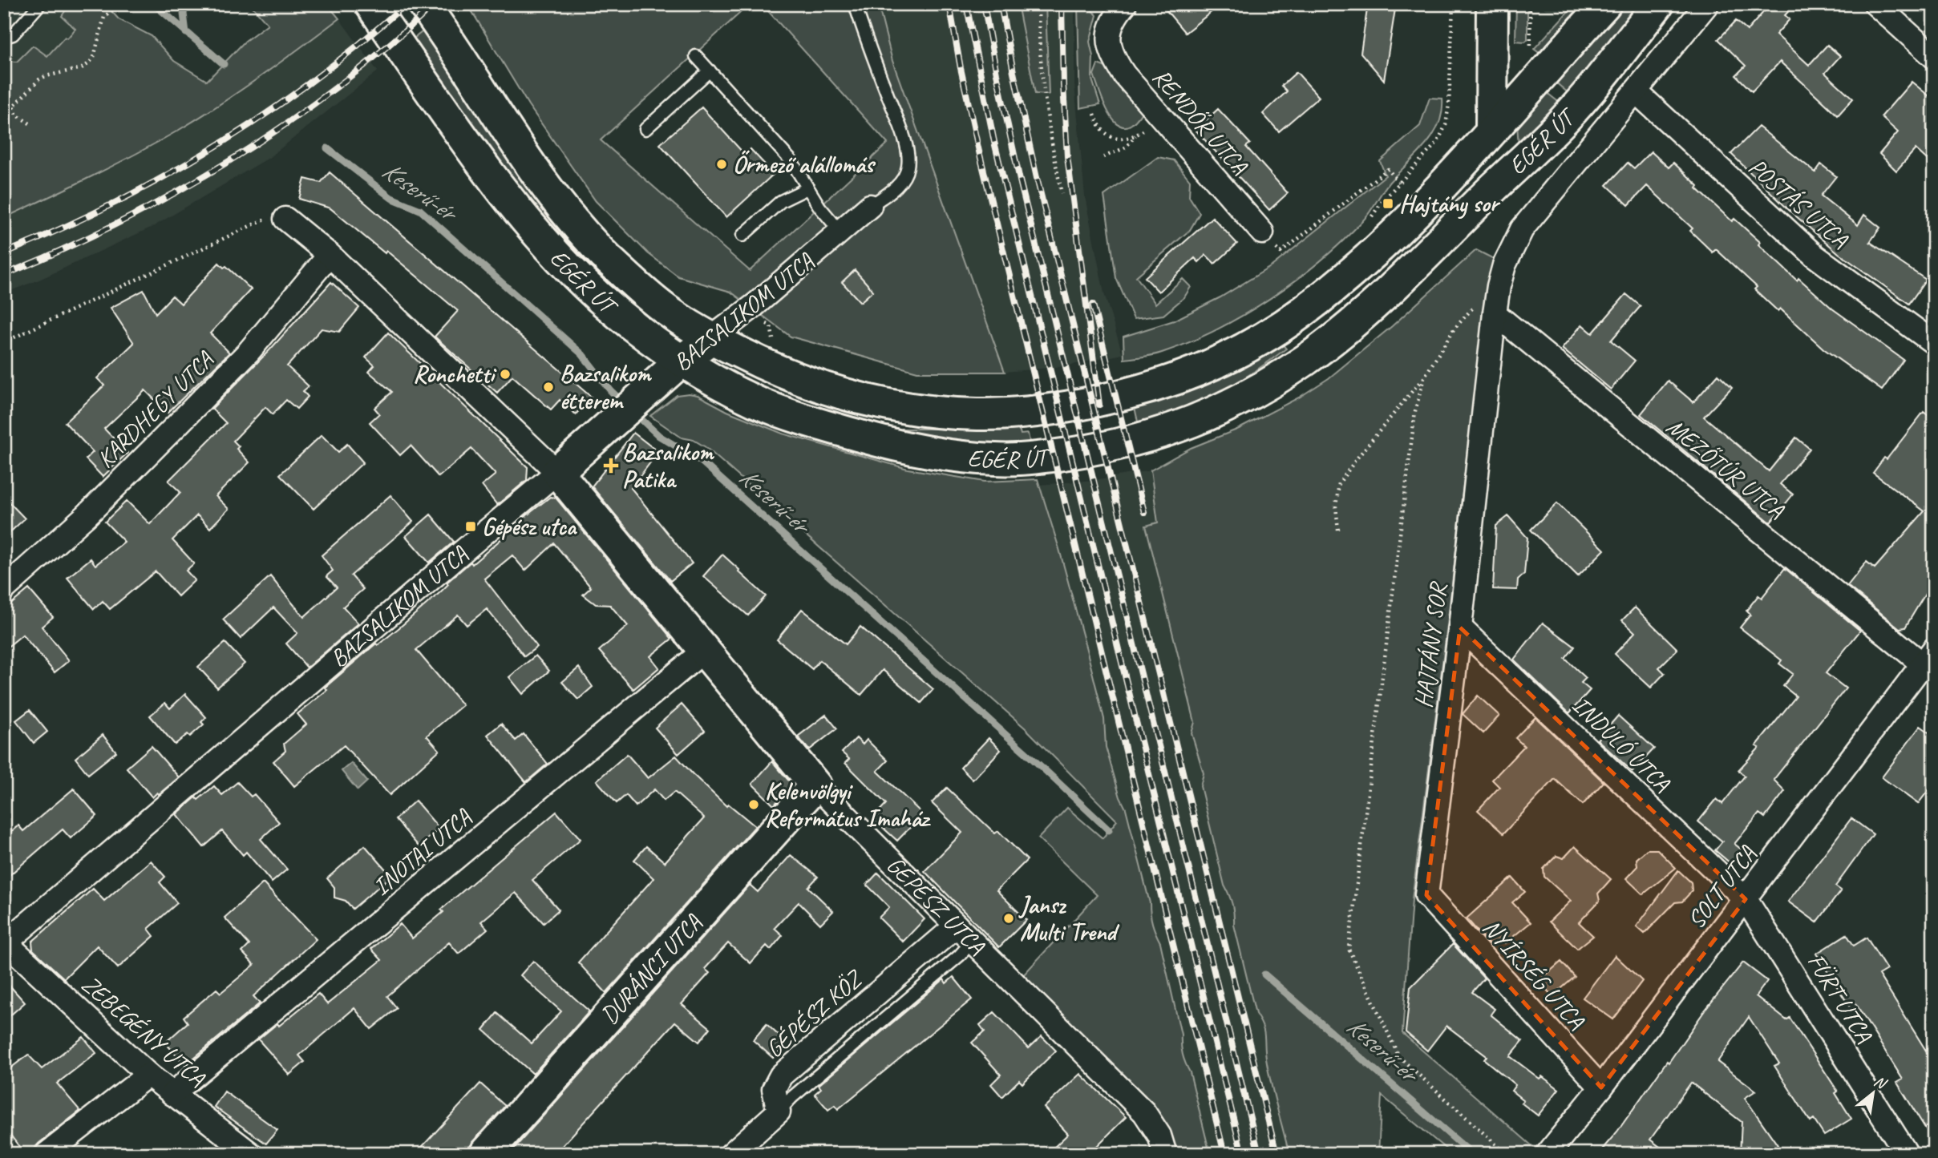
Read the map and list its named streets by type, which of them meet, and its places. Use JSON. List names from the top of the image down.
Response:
{
  "streets": {
    "main road": [
      "EGÉR ÚT",
      "BAZSALIKOM UTCA",
      "GÉPÉSZ UTCA",
      "DURÁNCI UTCA"
    ],
    "street": [
      "RENDŐR UTCA",
      "POSTÁS UTCA",
      "KARDHEGY UTCA",
      "MEZŐTÚR UTCA",
      "HAJTÁNY SOR",
      "INDULÓ UTCA",
      "INOTAI UTCA",
      "SOLT UTCA",
      "NYÍRSÉG UTCA",
      "FÜRT UTCA",
      "GÉPÉSZ KÖZ",
      "ZEBEGÉNY UTCA"
    ]
  },
  "crossings": [
    ["EGÉR ÚT", "BAZSALIKOM UTCA"],
    ["POSTÁS UTCA", "HAJTÁNY SOR"],
    ["BAZSALIKOM UTCA", "GÉPÉSZ UTCA"],
    ["BAZSALIKOM UTCA", "ZEBEGÉNY UTCA"],
    ["KARDHEGY UTCA", "GÉPÉSZ UTCA"],
    ["MEZŐTÚR UTCA", "HAJTÁNY SOR"],
    ["MEZŐTÚR UTCA", "SOLT UTCA"],
    ["HAJTÁNY SOR", "INDULÓ UTCA"],
    ["HAJTÁNY SOR", "NYÍRSÉG UTCA"],
    ["INDULÓ UTCA", "SOLT UTCA"],
    ["INDULÓ UTCA", "FÜRT UTCA"],
    ["INOTAI UTCA", "GÉPÉSZ UTCA"],
    ["INOTAI UTCA", "ZEBEGÉNY UTCA"],
    ["SOLT UTCA", "NYÍRSÉG UTCA"],
    ["SOLT UTCA", "FÜRT UTCA"],
    ["GÉPÉSZ UTCA", "DURÁNCI UTCA"],
    ["GÉPÉSZ UTCA", "GÉPÉSZ KÖZ"]
  ],
  "water": ["Keserű-ér"],
  "places": {
    "other": [
      "Őrmező alállomás",
      "Ronchetti",
      "Bazsalikom étterem",
      "Kelenvölgyi Református Imaház",
      "Jansz Multi Trend"
    ],
    "transit": ["Hajtány sor", "Gépész utca"],
    "health": ["Bazsalikom Patika"]
  },
  "north": "top right"
}
